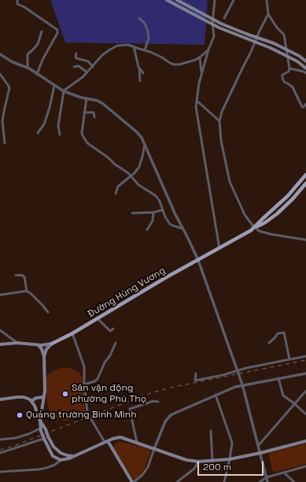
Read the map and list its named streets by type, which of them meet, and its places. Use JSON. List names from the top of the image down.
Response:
{
  "streets": {
    "main road": ["Đường Hùng Vương"]
  },
  "places": ["Sân vận động phường Phú Thọ", "Quảng trường Bình Minh"],
  "scale_bar": "200 m"
}
